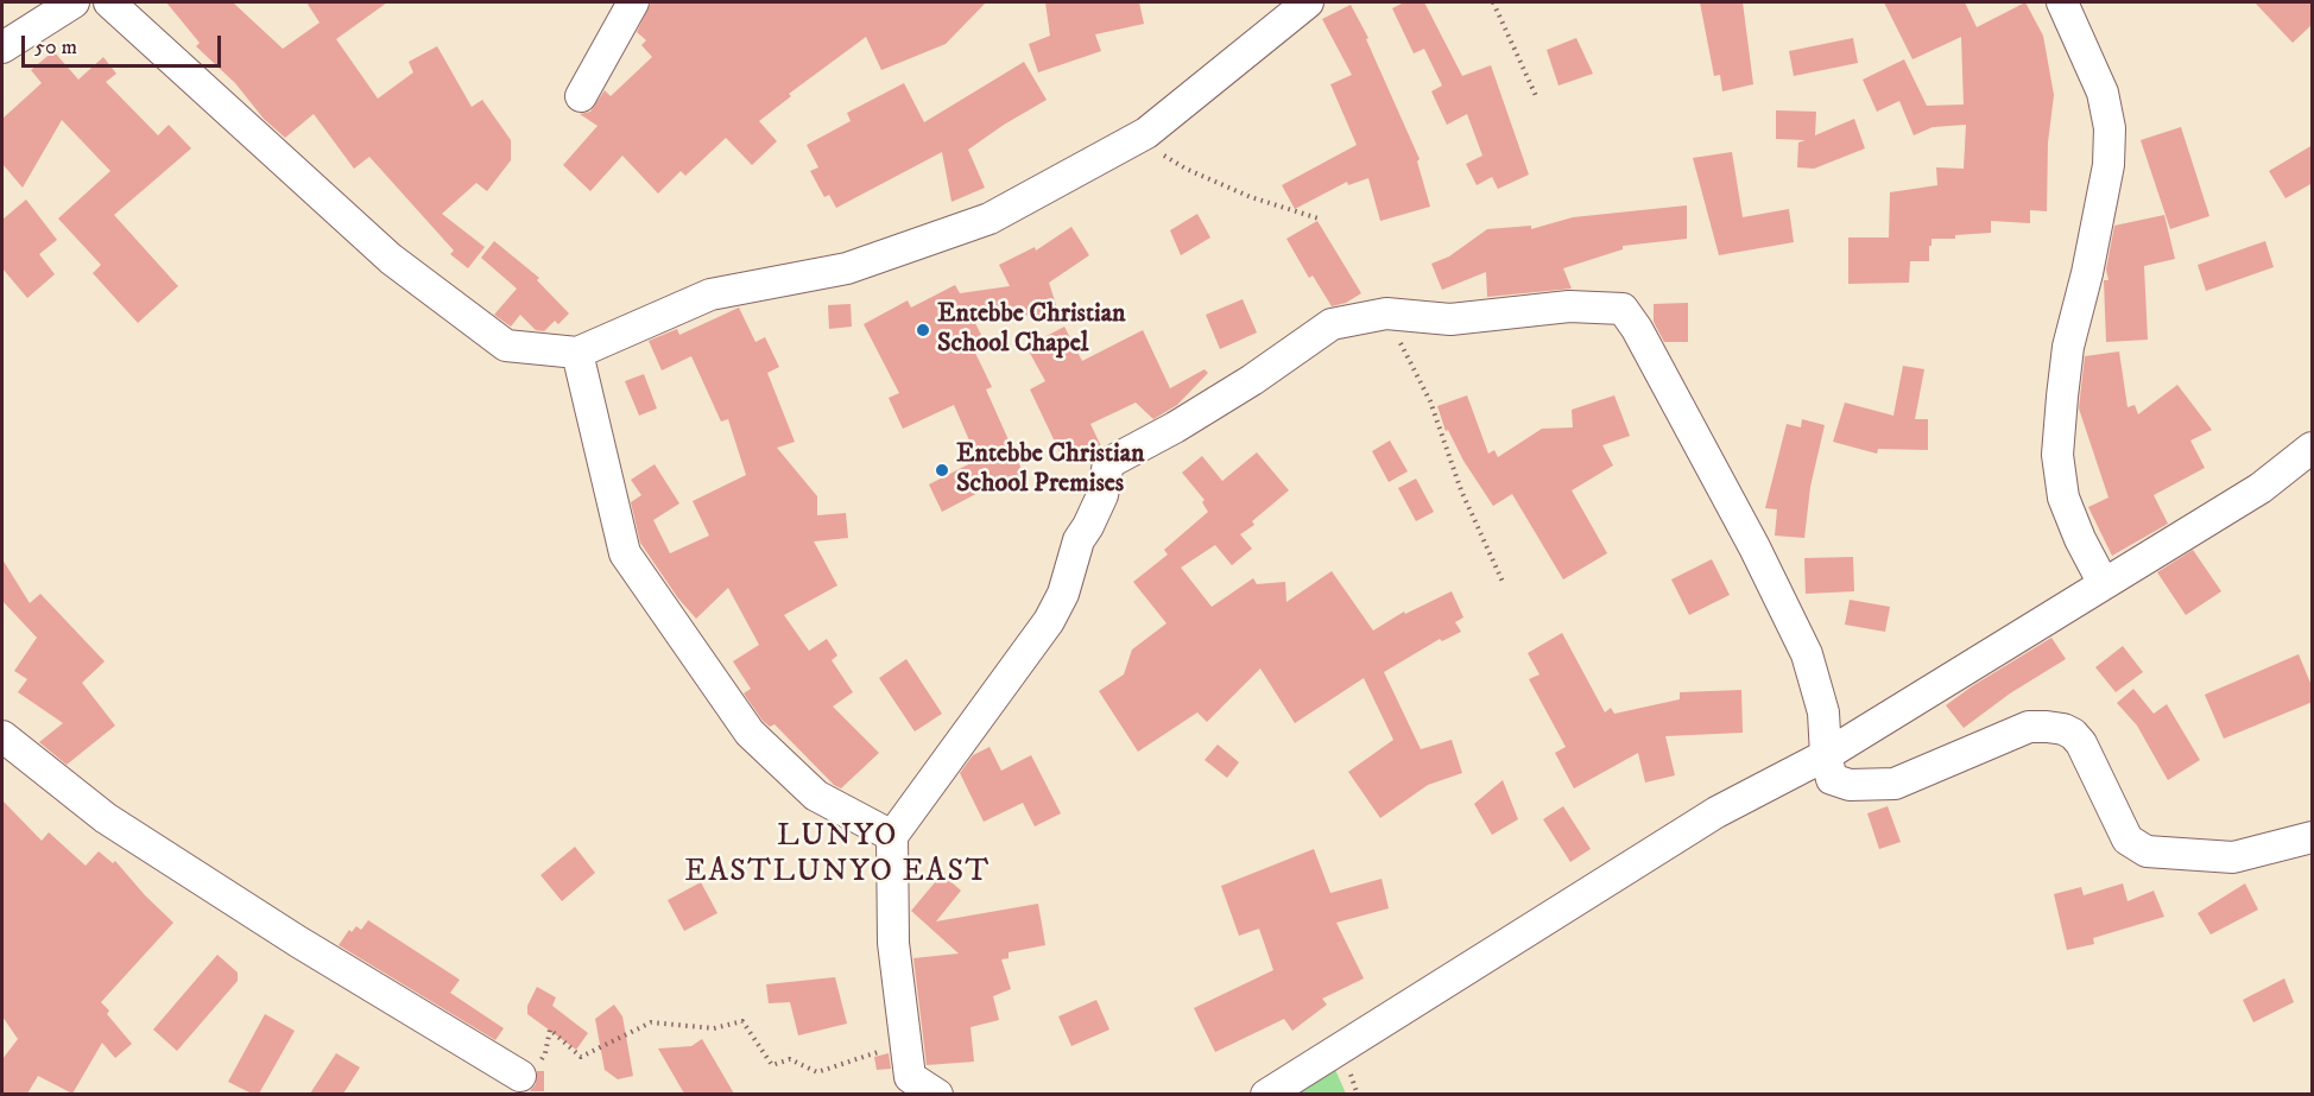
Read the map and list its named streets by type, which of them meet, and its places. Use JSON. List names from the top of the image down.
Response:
{
  "districts": ["LUNYO EASTLUNYO EAST"],
  "places": ["Entebbe Christian School Chapel", "Entebbe Christian School Premises"],
  "scale_bar": "50 m"
}
